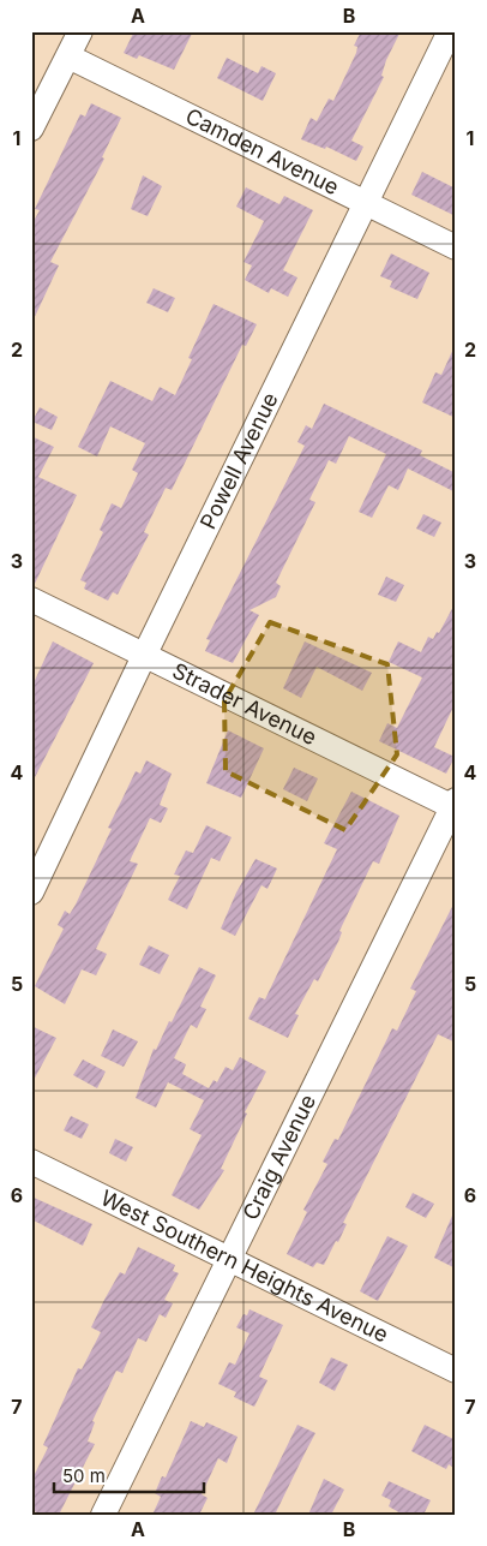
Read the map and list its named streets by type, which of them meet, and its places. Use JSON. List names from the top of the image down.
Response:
{
  "streets": {
    "street": [
      "Camden Avenue",
      "Powell Avenue",
      "Strader Avenue",
      "Craig Avenue",
      "West Southern Heights Avenue"
    ]
  },
  "crossings": [
    ["Camden Avenue", "Powell Avenue"],
    ["Powell Avenue", "Strader Avenue"],
    ["Strader Avenue", "Craig Avenue"],
    ["Craig Avenue", "West Southern Heights Avenue"]
  ],
  "scale_bar": "50 m",
  "grid": {
    "columns": ["A", "B"],
    "rows": [
      "1",
      "2",
      "3",
      "4",
      "5",
      "6",
      "7"
    ]
  }
}
